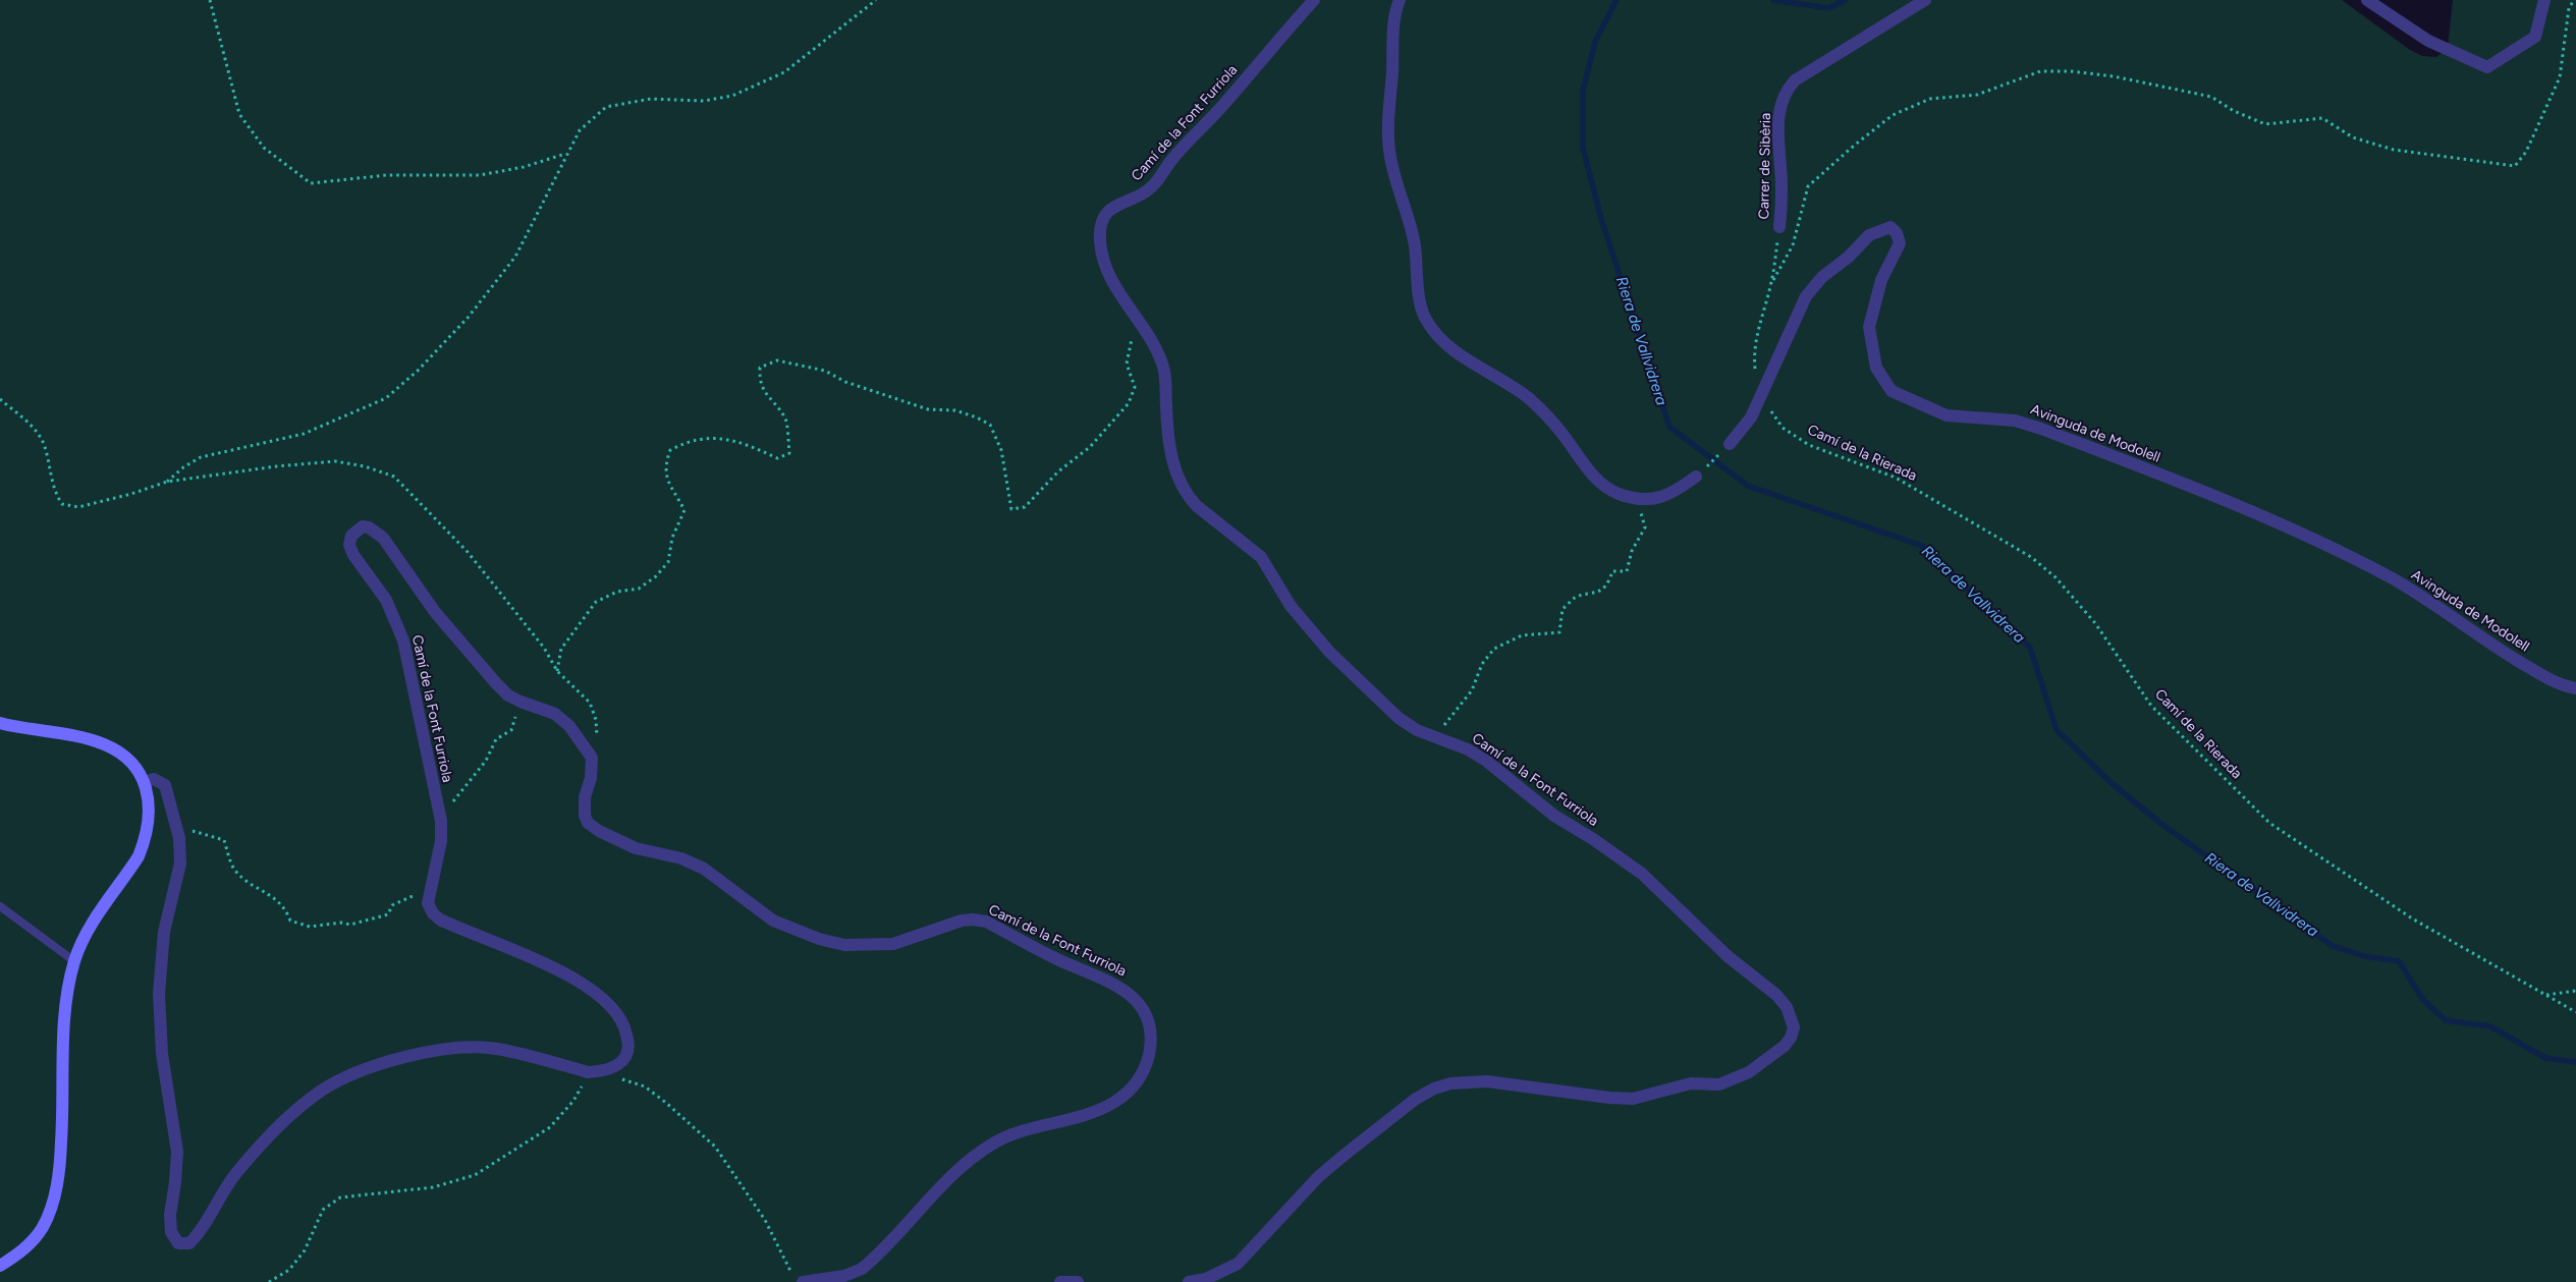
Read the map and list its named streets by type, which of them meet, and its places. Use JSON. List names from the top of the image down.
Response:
{
  "streets": {
    "street": ["Camí de la Font Furriola", "Carrer de Sibèria", "Avinguda de Modolell"],
    "path": ["Camí de la Rierada"]
  },
  "crossings": [
    ["Avinguda de Modolell", "Camí de la Rierada"]
  ],
  "water": ["Riera de Vallvidrera"]
}
